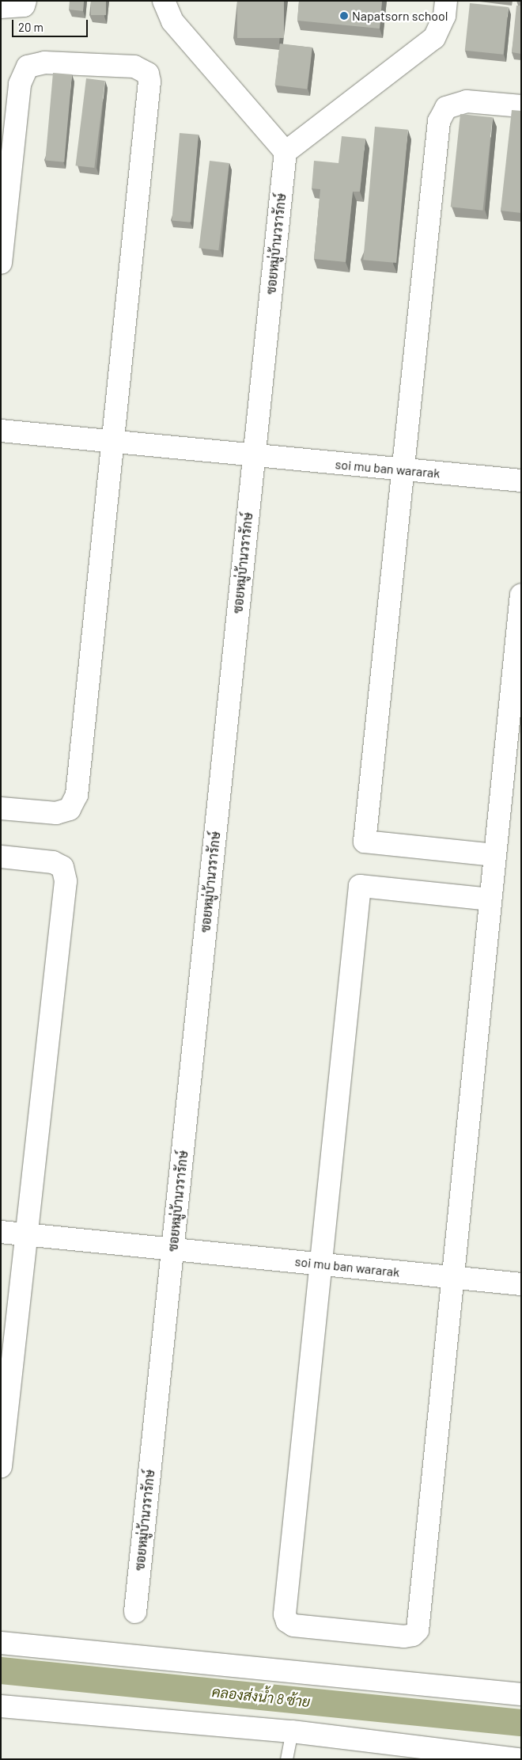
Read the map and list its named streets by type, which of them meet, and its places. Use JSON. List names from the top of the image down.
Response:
{
  "streets": {
    "street": ["ซอยหมู่บ้านวรารักษ์", "soi mu ban wararak"]
  },
  "crossings": [
    ["ซอยหมู่บ้านวรารักษ์", "soi mu ban wararak"]
  ],
  "water": ["คลองส่งน้ำ 8 ซ้าย"],
  "places": ["Napatsorn school"],
  "scale_bar": "20 m"
}
